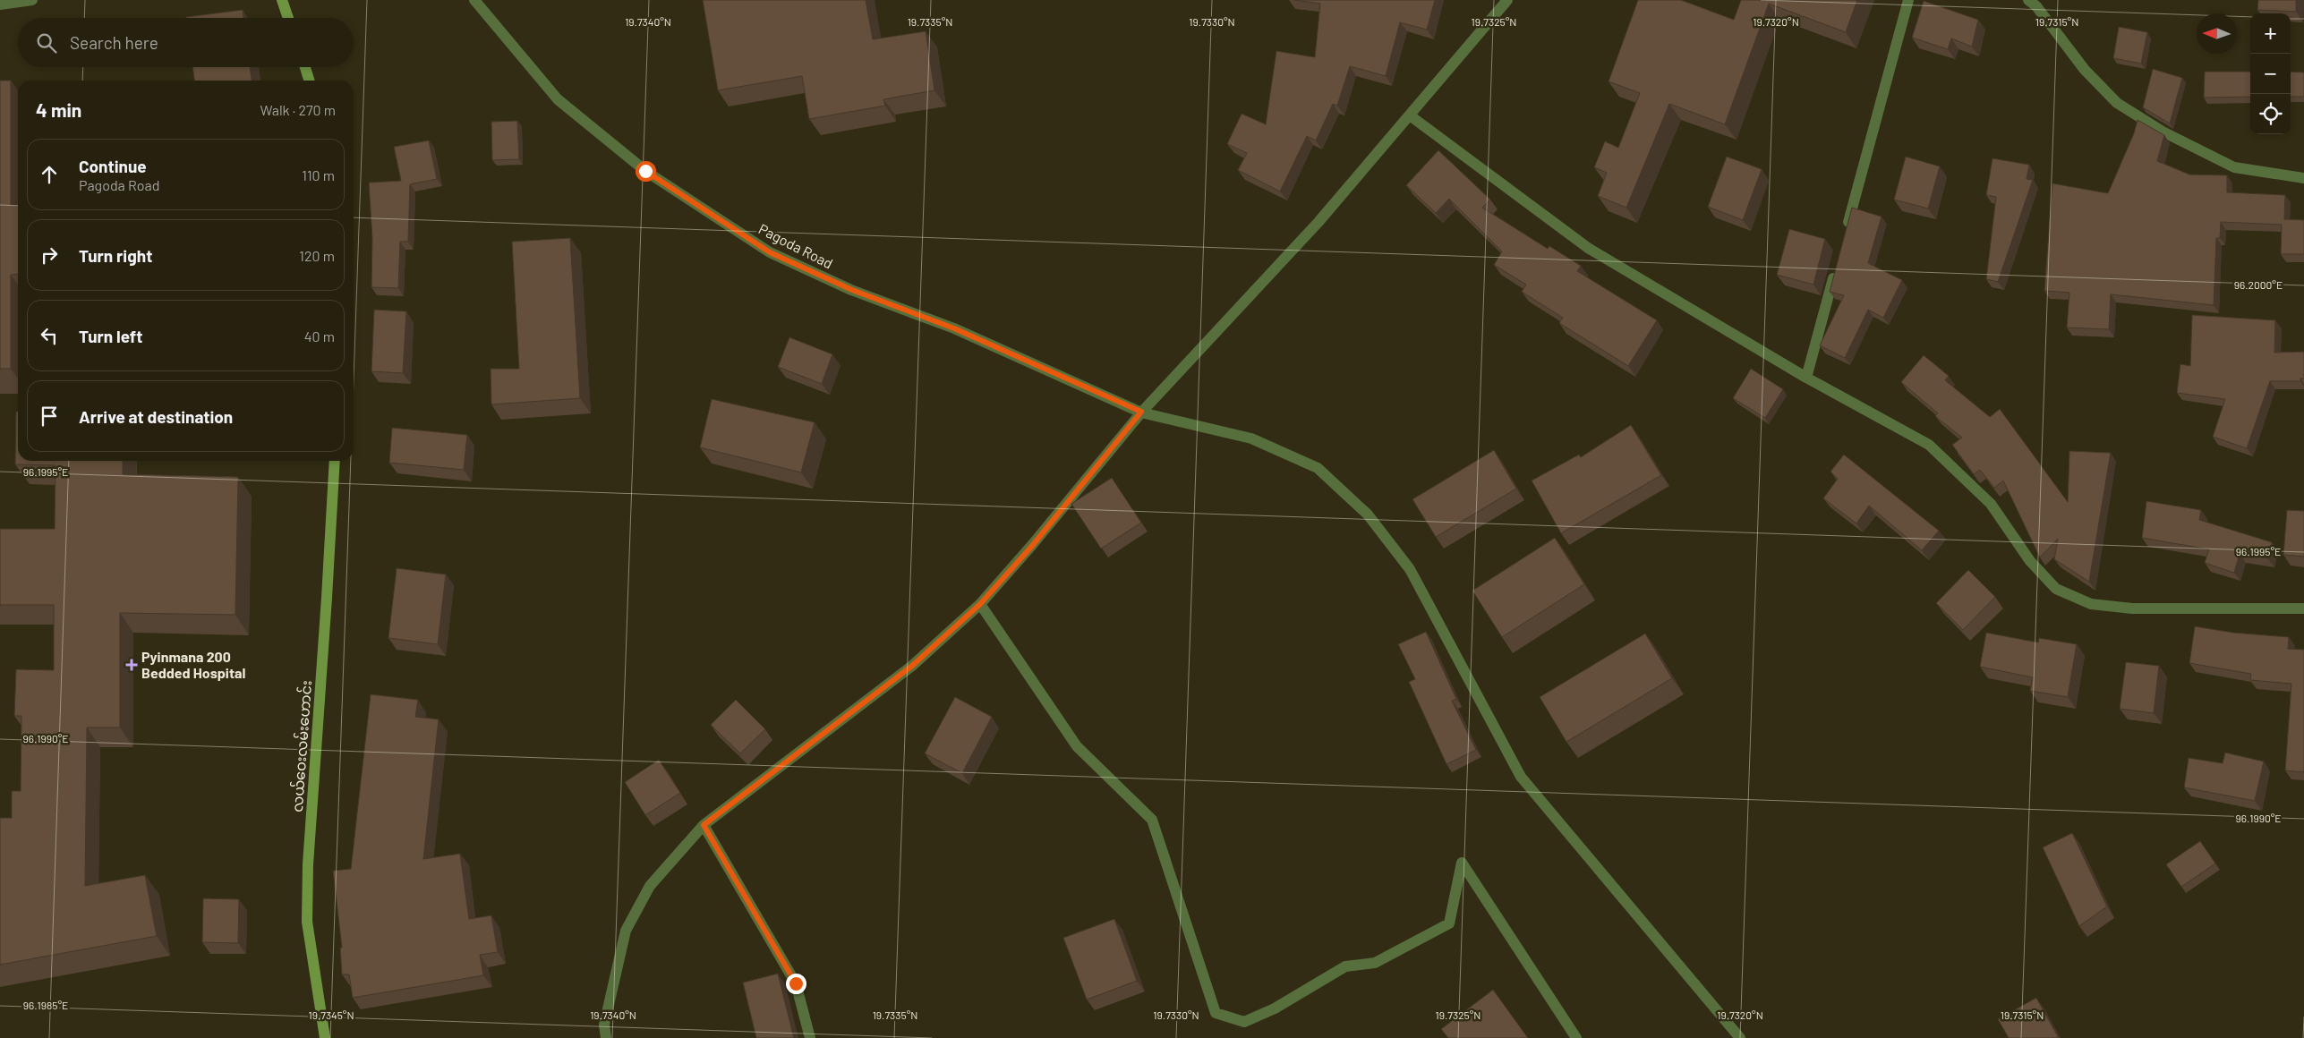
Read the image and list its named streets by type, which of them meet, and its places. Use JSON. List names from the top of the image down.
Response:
{
  "streets": {
    "street": ["Pagoda Road", "လယ်ဝေးလမ်းဟောင်း"]
  },
  "places": {
    "health": ["Pyinmana 200 Bedded Hospital"]
  },
  "north": "left",
  "page": {
    "map_buttons": ["+", "−"],
    "search": "Search here",
    "heading": ["4 min", "Walk · 270 m"],
    "list": [
      ["Continue", "Pagoda Road", "110 m"],
      ["Turn right", "120 m"],
      ["Turn left", "40 m"],
      "Arrive at destination"
    ]
  },
  "coordinates": [
    "19.7340°N",
    "19.7335°N",
    "19.7330°N",
    "19.7325°N",
    "19.7320°N",
    "19.7315°N",
    "96.2000°E",
    "96.1995°E",
    "96.1990°E",
    "96.1985°E",
    "19.7345°N"
  ]
}
